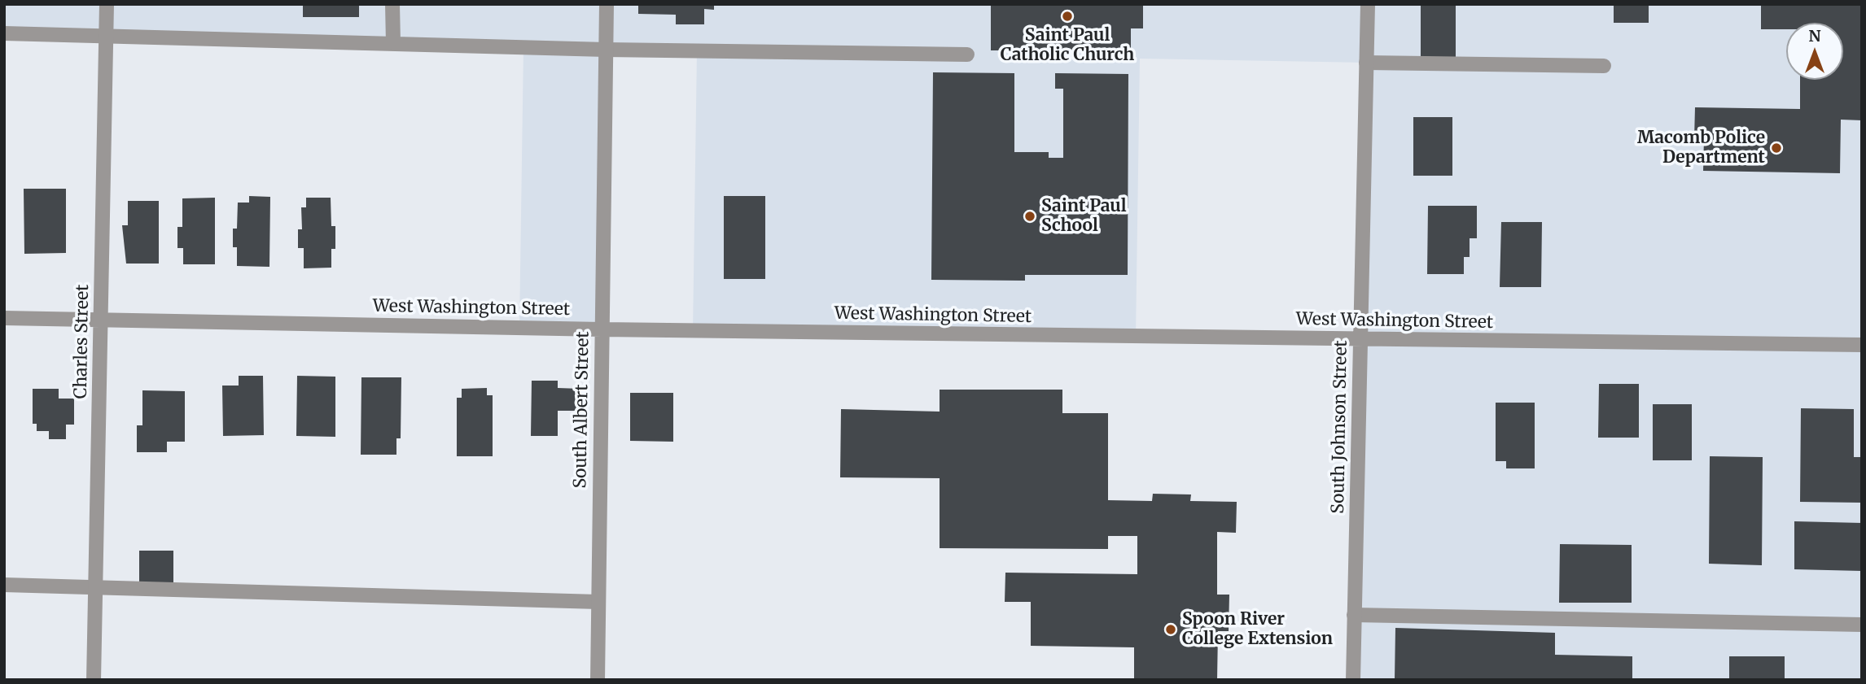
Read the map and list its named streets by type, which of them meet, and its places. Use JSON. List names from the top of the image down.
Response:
{
  "streets": {
    "street": [
      "West Washington Street",
      "Charles Street",
      "South Albert Street",
      "South Johnson Street"
    ]
  },
  "crossings": [
    ["West Washington Street", "Charles Street"],
    ["West Washington Street", "South Albert Street"],
    ["West Washington Street", "South Johnson Street"]
  ],
  "places": [
    "Saint Paul Catholic Church",
    "Macomb Police Department",
    "Saint Paul School",
    "Spoon River College Extension"
  ],
  "north": "top"
}
